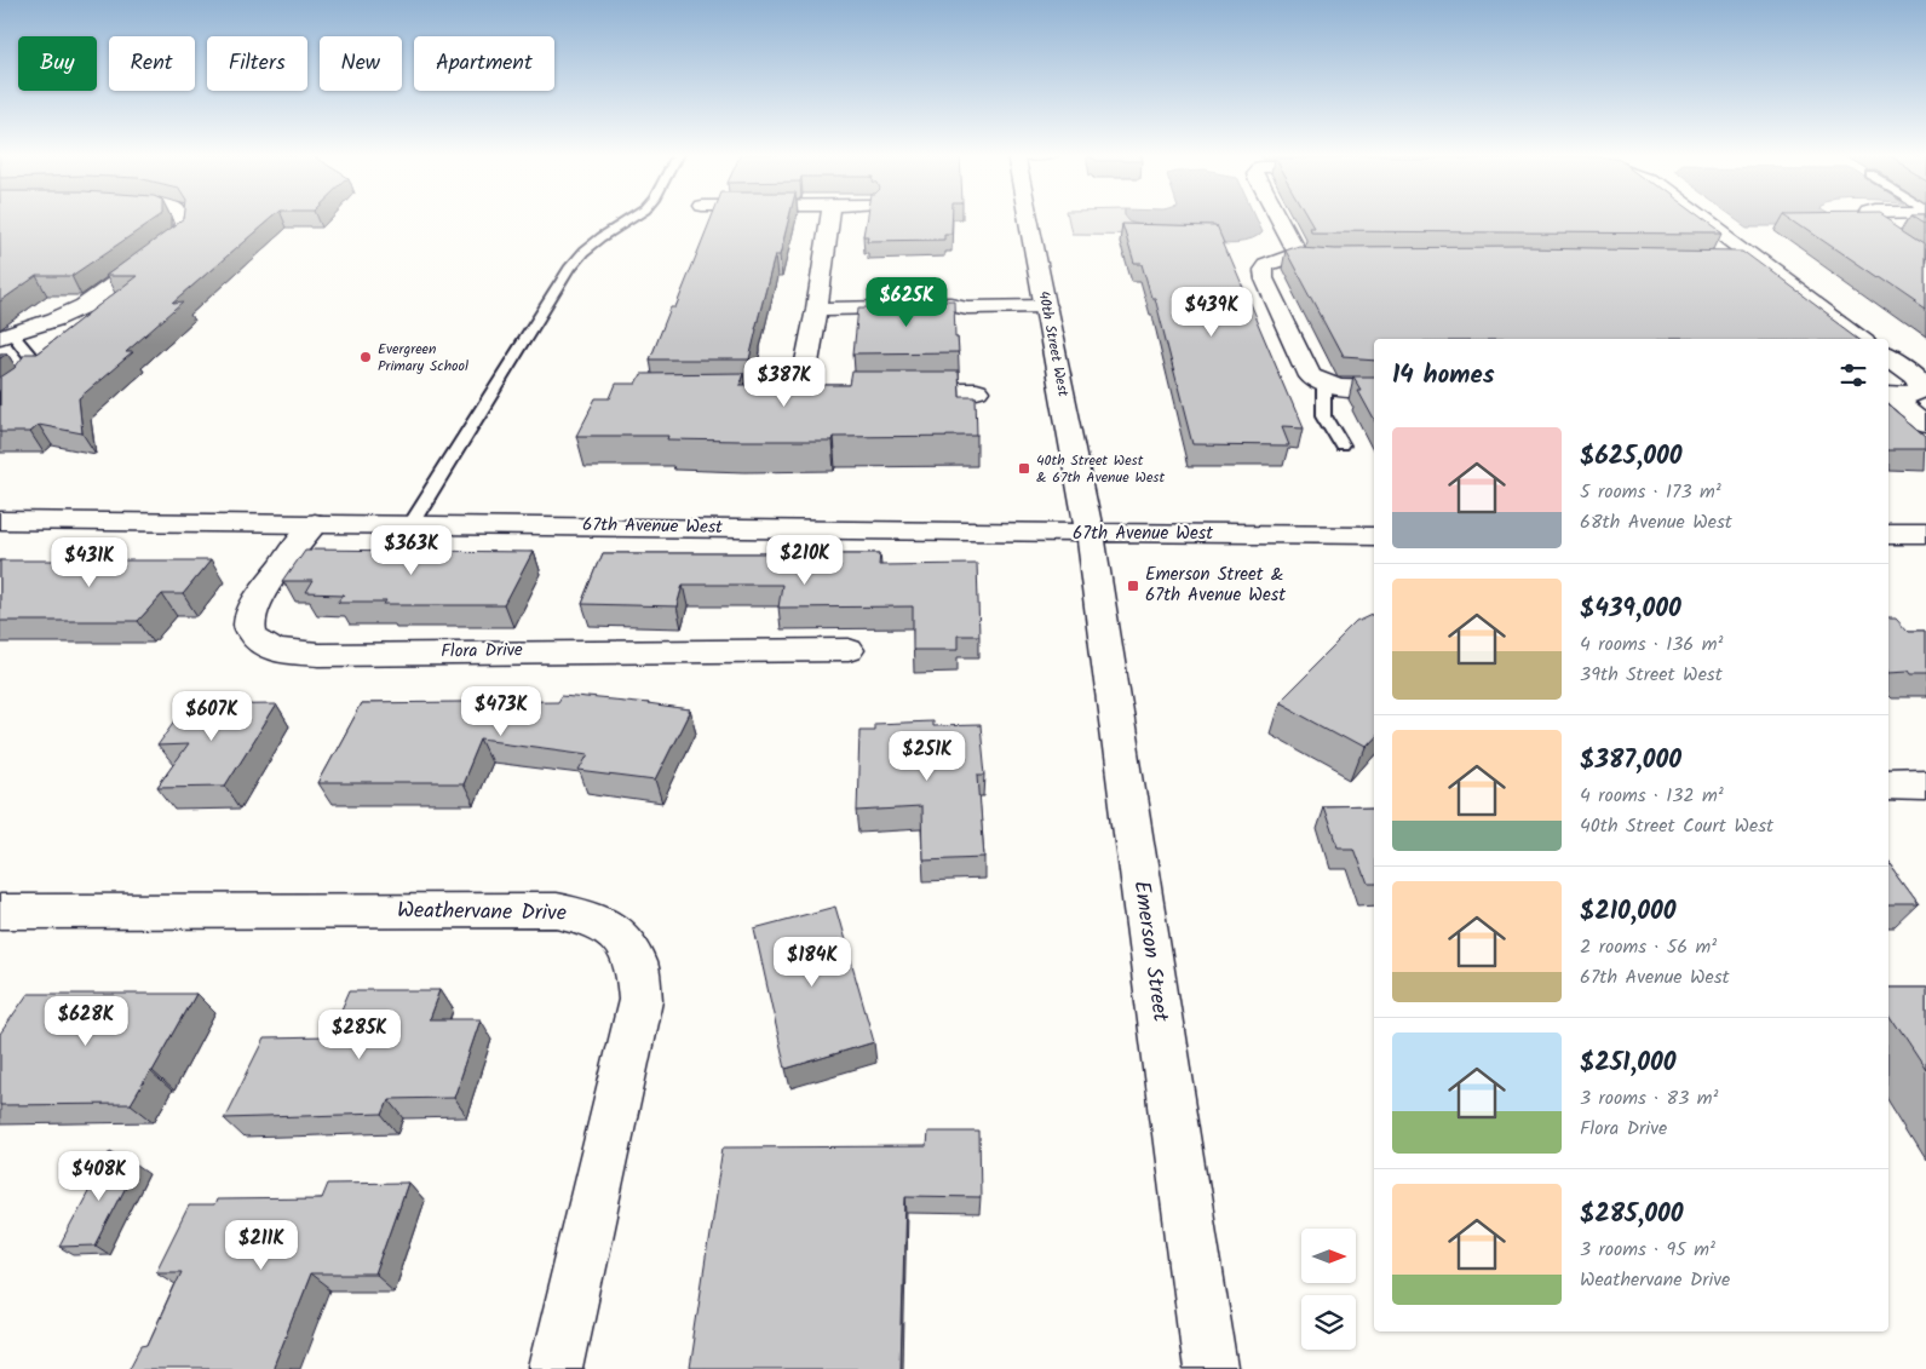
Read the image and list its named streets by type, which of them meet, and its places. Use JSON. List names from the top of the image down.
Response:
{
  "streets": {
    "street": [
      "40th Street West",
      "67th Avenue West",
      "Flora Drive",
      "Weathervane Drive",
      "Emerson Street"
    ]
  },
  "crossings": [
    ["40th Street West", "67th Avenue West"],
    ["40th Street West", "Emerson Street"],
    ["67th Avenue West", "Flora Drive"],
    ["67th Avenue West", "Emerson Street"]
  ],
  "places": {
    "other": ["Evergreen Primary School"],
    "transit": ["40th Street West & 67th Avenue West", "Emerson Street & 67th Avenue West"]
  },
  "north": "right",
  "page": {
    "chip": [
      "Buy",
      "Rent",
      "Filters",
      "New",
      "Apartment"
    ],
    "price": [
      "$625K",
      "$439K",
      "$387K",
      "$363K",
      "$210K",
      "$431K",
      "$473K",
      "$607K",
      "$251K",
      "$184K",
      "$628K",
      "$285K",
      "$408K",
      "$211K"
    ],
    "heading": "14 homes",
    "list": [
      {
        "name": "$625,000",
        "note": "5 rooms · 173 m² · 68th Avenue West"
      },
      {
        "name": "$439,000",
        "note": "4 rooms · 136 m² · 39th Street West"
      },
      {
        "name": "$387,000",
        "note": "4 rooms · 132 m² · 40th Street Court West"
      },
      {
        "name": "$210,000",
        "note": "2 rooms · 56 m² · 67th Avenue West"
      },
      {
        "name": "$251,000",
        "note": "3 rooms · 83 m² · Flora Drive"
      },
      {
        "name": "$285,000",
        "note": "3 rooms · 95 m² · Weathervane Drive"
      }
    ]
  }
}
